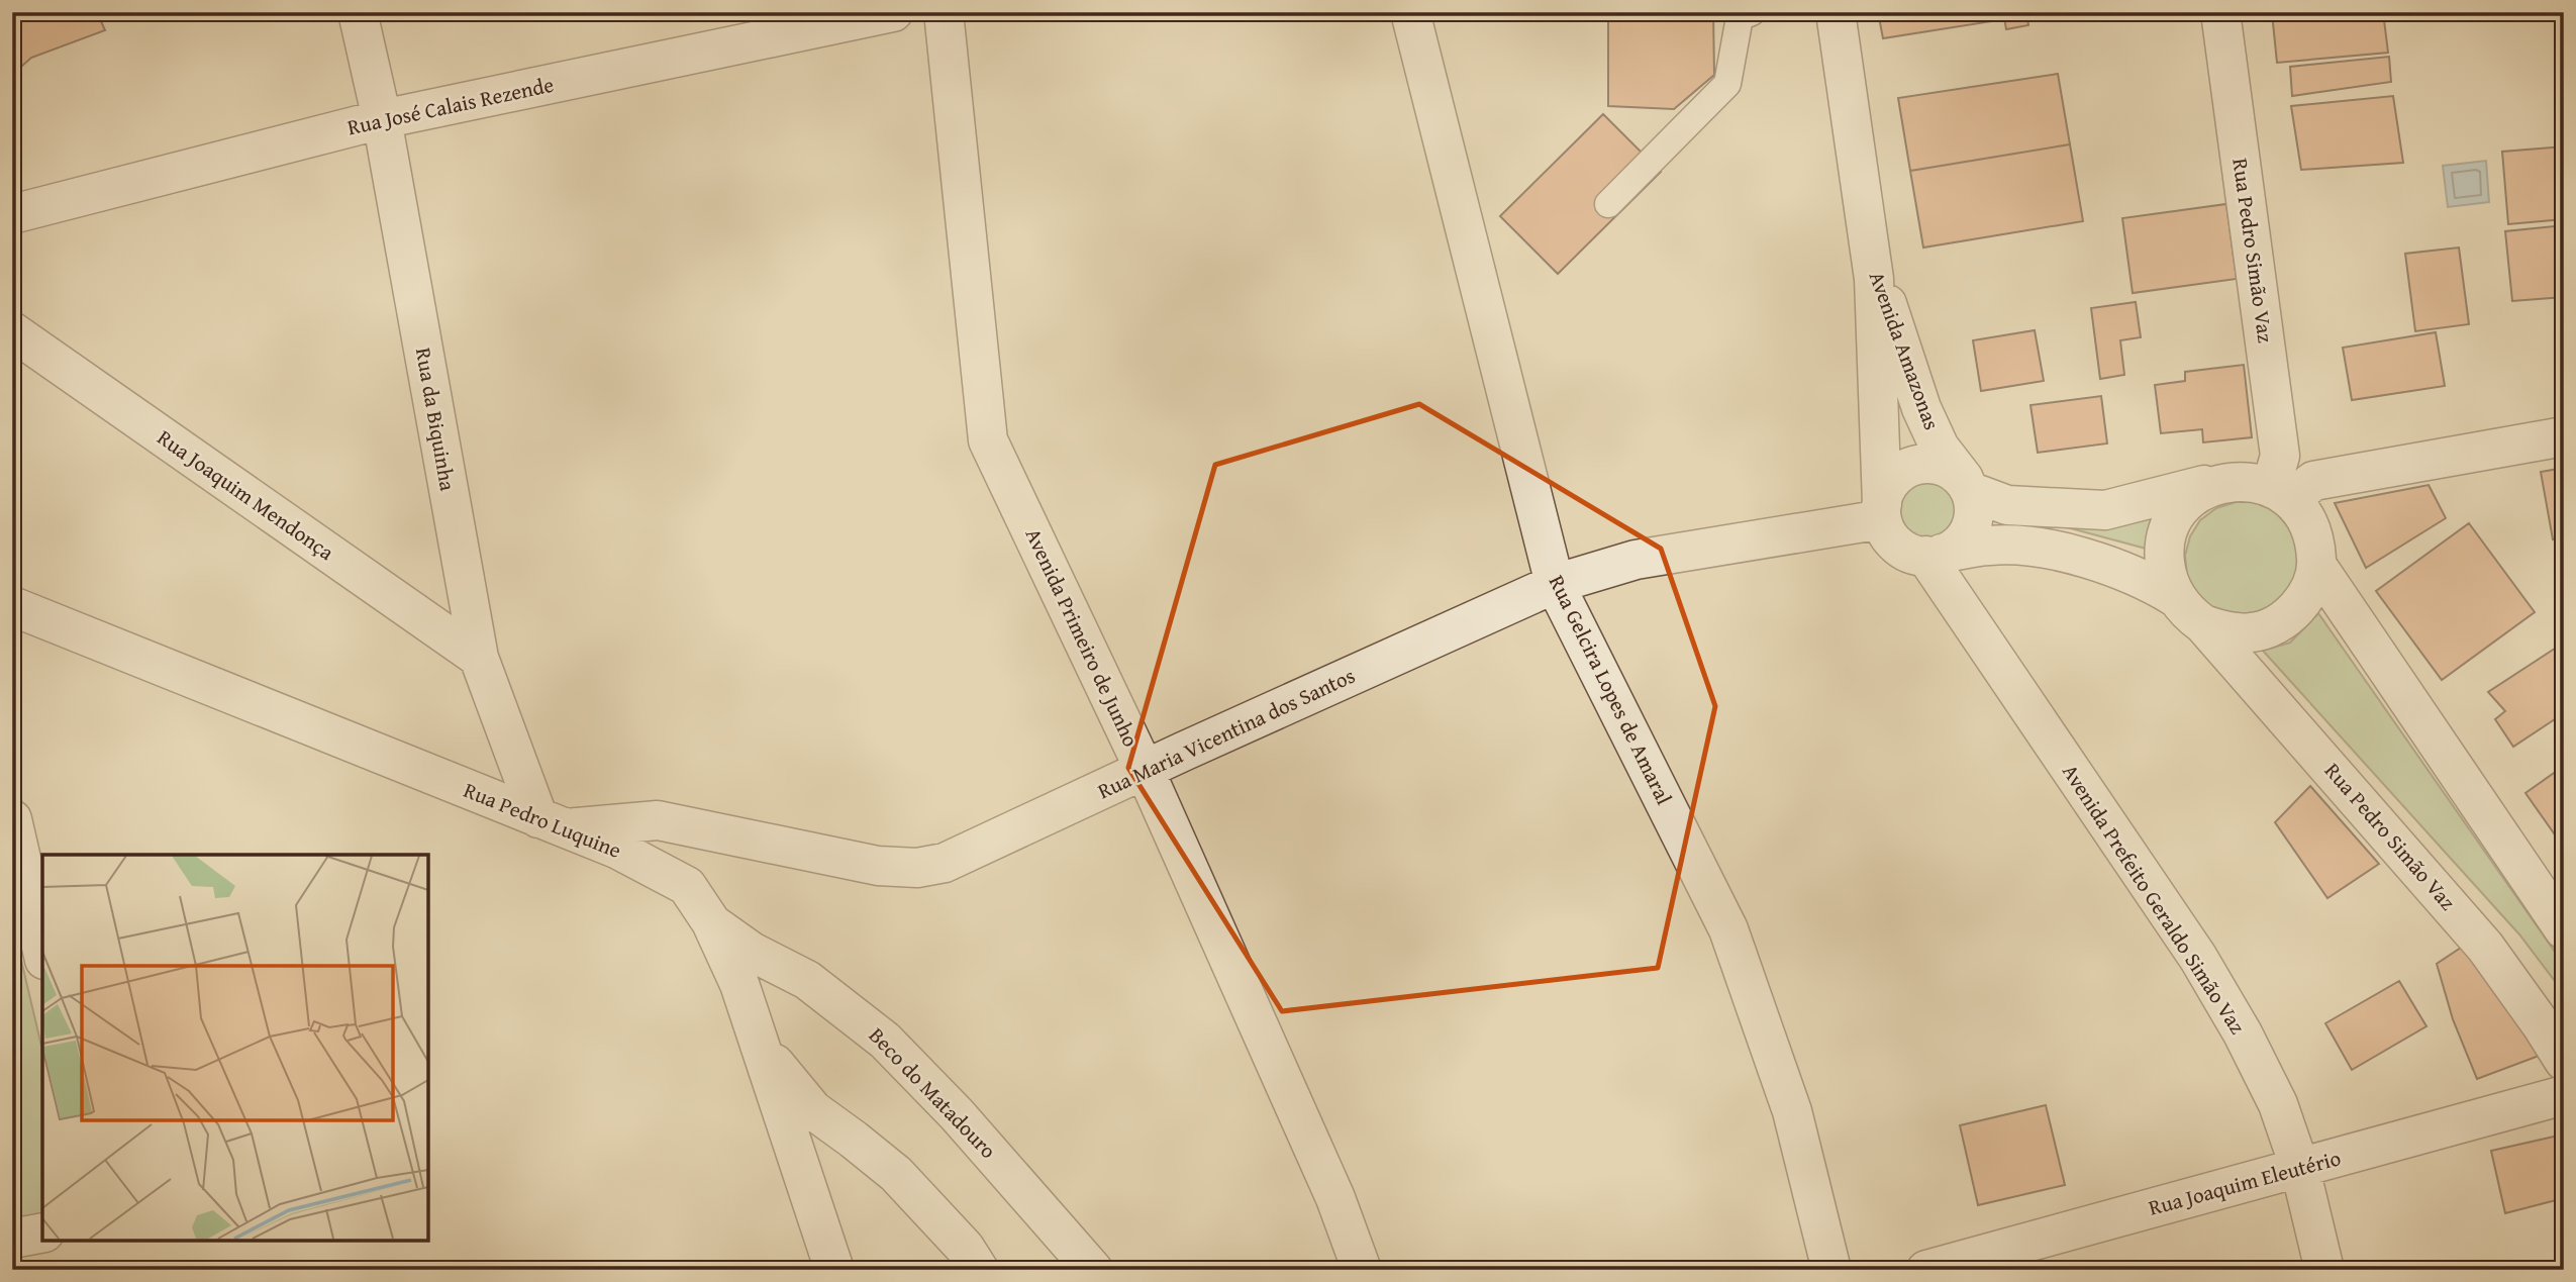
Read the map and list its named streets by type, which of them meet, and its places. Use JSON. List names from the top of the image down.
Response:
{
  "streets": {
    "street": [
      "Rua José Calais Rezende",
      "Rua Pedro Simão Vaz",
      "Avenida Amazonas",
      "Rua da Biquinha",
      "Rua Joaquim Mendonça",
      "Avenida Primeiro de Junho",
      "Rua Gelcira Lopes de Amaral",
      "Rua Maria Vicentina dos Santos",
      "Rua Pedro Luquine",
      "Avenida Prefeito Geraldo Simão Vaz",
      "Beco do Matadouro",
      "Rua Joaquim Eleutério"
    ]
  },
  "crossings": [
    ["Rua José Calais Rezende", "Rua da Biquinha"],
    ["Avenida Amazonas", "Rua Maria Vicentina dos Santos"],
    ["Avenida Amazonas", "Avenida Prefeito Geraldo Simão Vaz"],
    ["Rua da Biquinha", "Rua Joaquim Mendonça"],
    ["Rua da Biquinha", "Rua Maria Vicentina dos Santos"],
    ["Rua da Biquinha", "Rua Pedro Luquine"],
    ["Avenida Primeiro de Junho", "Rua Maria Vicentina dos Santos"],
    ["Rua Gelcira Lopes de Amaral", "Rua Maria Vicentina dos Santos"],
    ["Rua Maria Vicentina dos Santos", "Rua Pedro Luquine"],
    ["Rua Maria Vicentina dos Santos", "Avenida Prefeito Geraldo Simão Vaz"],
    ["Rua Pedro Luquine", "Beco do Matadouro"],
    ["Avenida Prefeito Geraldo Simão Vaz", "Rua Joaquim Eleutério"]
  ]
}
